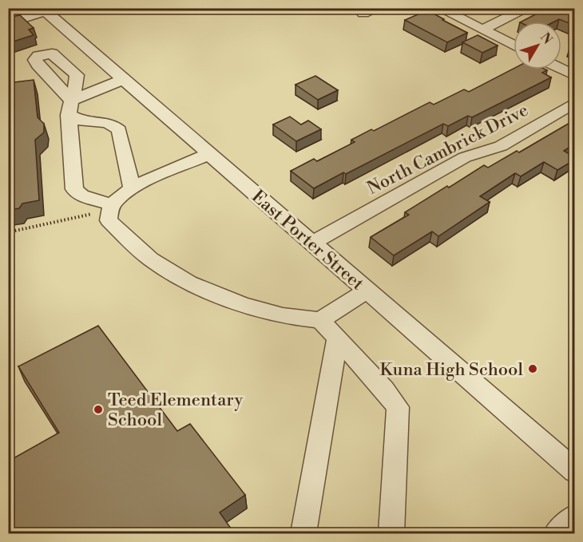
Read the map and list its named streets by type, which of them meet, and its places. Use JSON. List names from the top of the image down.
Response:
{
  "streets": {
    "street": ["North Cambrick Drive", "East Porter Street"]
  },
  "crossings": [
    ["North Cambrick Drive", "East Porter Street"]
  ],
  "places": ["Kuna High School", "Teed Elementary School"],
  "north": "top right"
}
